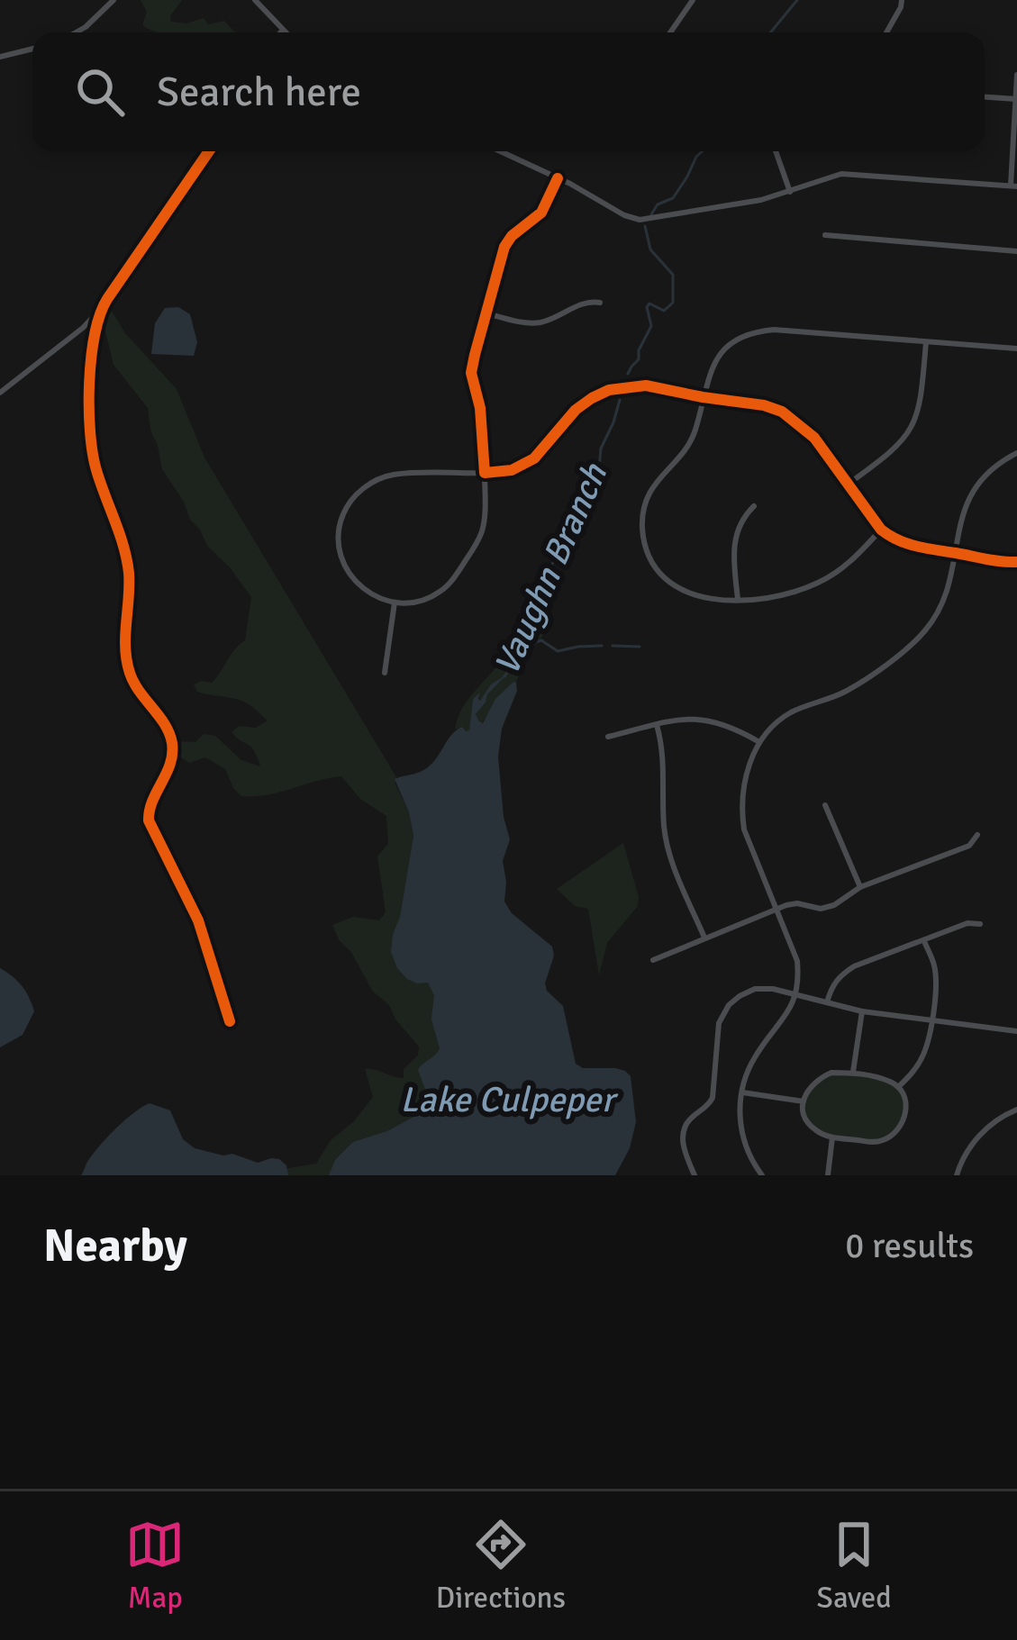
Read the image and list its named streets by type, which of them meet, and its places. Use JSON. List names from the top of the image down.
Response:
{
  "water": ["Vaughn Branch", "Lake Culpeper"],
  "page": {
    "search": "Search here",
    "heading": ["Nearby", "0 results"],
    "nav": ["Map", "Directions", "Saved"]
  }
}
